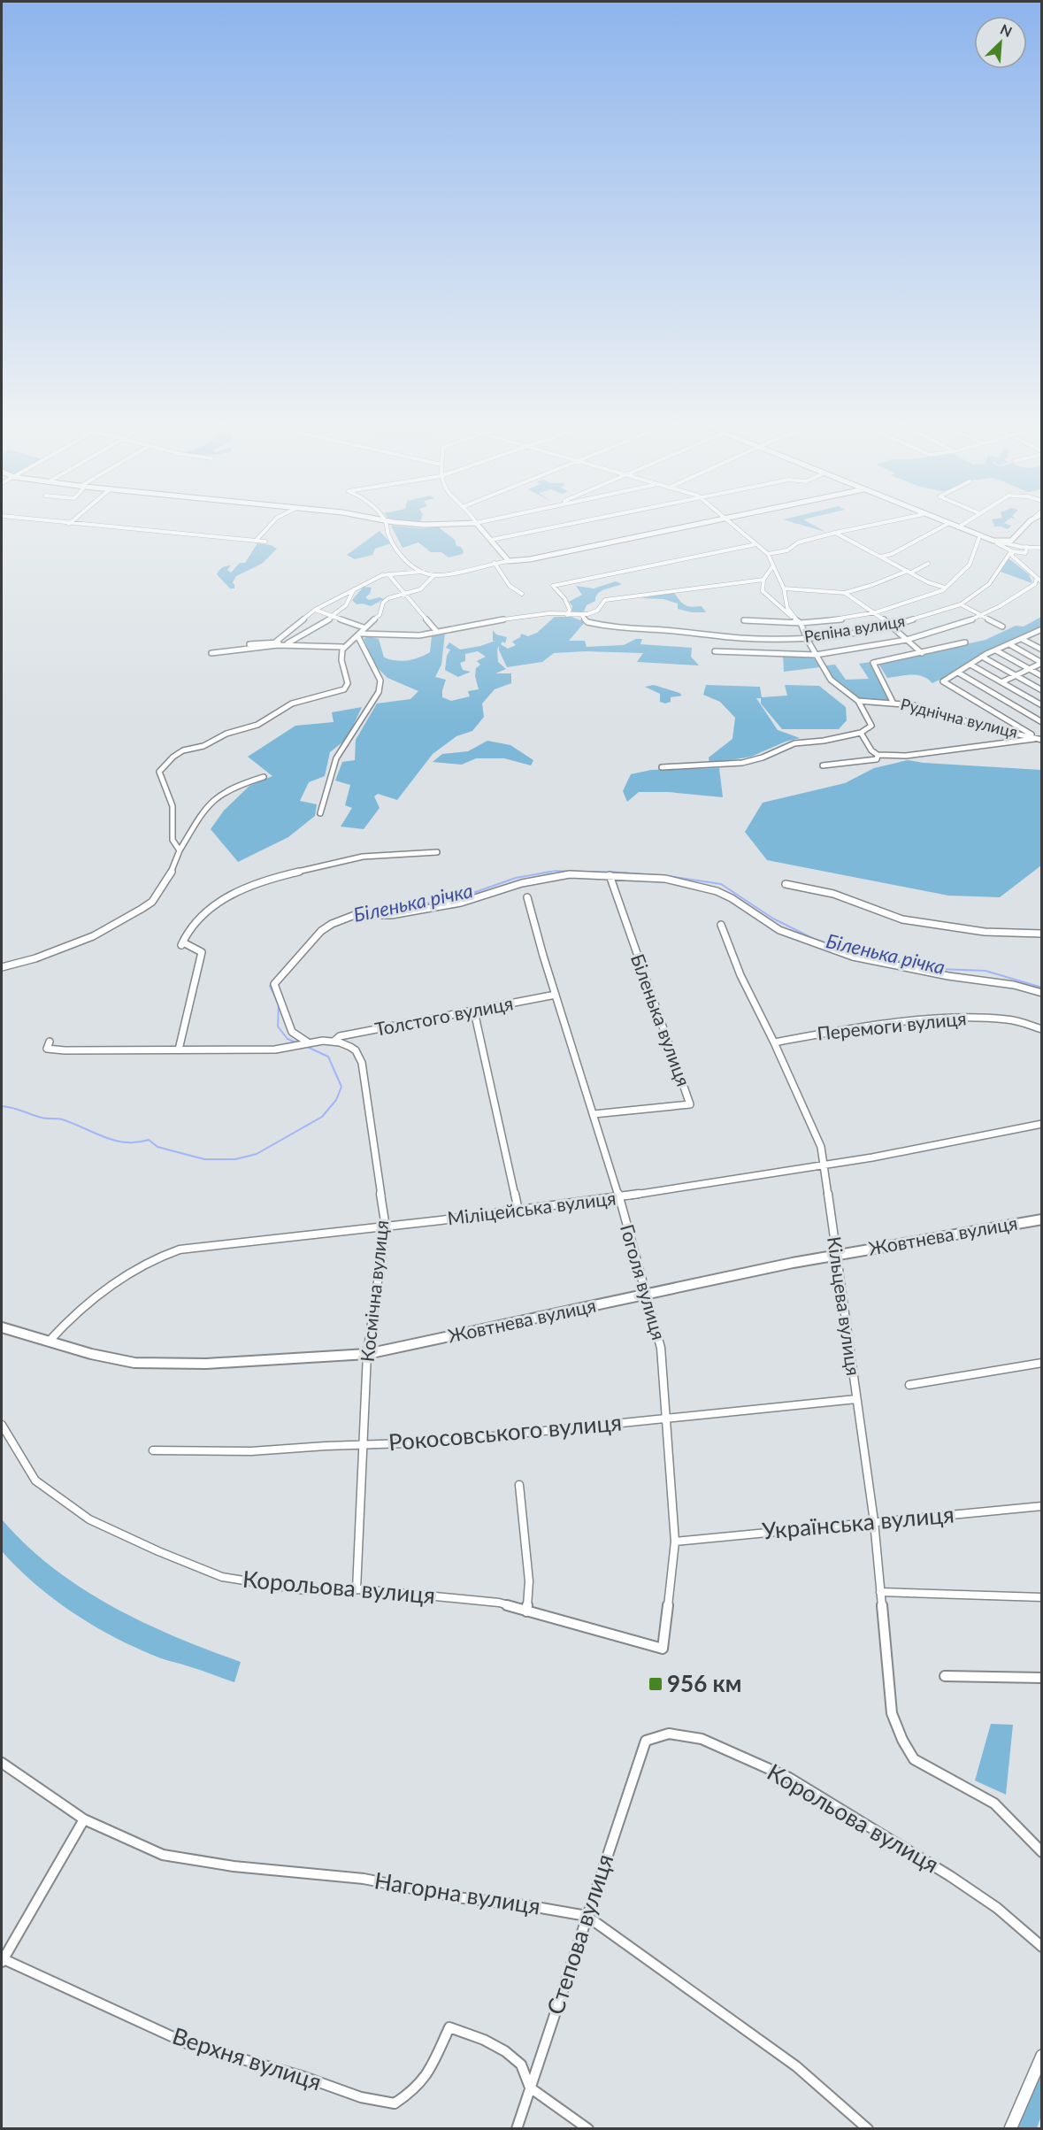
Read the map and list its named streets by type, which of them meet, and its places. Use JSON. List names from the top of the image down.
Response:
{
  "streets": {
    "main road": ["Жовтнева вулиця"],
    "street": [
      "Рєпіна вулиця",
      "Руднічна вулиця",
      "Толстого вулиця",
      "Біленька вулиця",
      "Перемоги вулиця",
      "Міліцейська вулиця",
      "Гоголя вулиця",
      "Космічна вулиця",
      "Кільцева вулиця",
      "Рокосовського вулиця",
      "Українська вулиця",
      "Корольова вулиця",
      "Нагорна вулиця",
      "Степова вулиця",
      "Верхня вулиця"
    ]
  },
  "crossings": [
    ["Толстого вулиця", "Гоголя вулиця"],
    ["Толстого вулиця", "Космічна вулиця"],
    ["Біленька вулиця", "Гоголя вулиця"],
    ["Перемоги вулиця", "Кільцева вулиця"],
    ["Міліцейська вулиця", "Жовтнева вулиця"],
    ["Міліцейська вулиця", "Гоголя вулиця"],
    ["Міліцейська вулиця", "Космічна вулиця"],
    ["Міліцейська вулиця", "Кільцева вулиця"],
    ["Жовтнева вулиця", "Гоголя вулиця"],
    ["Жовтнева вулиця", "Космічна вулиця"],
    ["Жовтнева вулиця", "Кільцева вулиця"],
    ["Гоголя вулиця", "Рокосовського вулиця"],
    ["Гоголя вулиця", "Українська вулиця"],
    ["Гоголя вулиця", "Корольова вулиця"],
    ["Космічна вулиця", "Рокосовського вулиця"],
    ["Космічна вулиця", "Корольова вулиця"],
    ["Кільцева вулиця", "Рокосовського вулиця"],
    ["Кільцева вулиця", "Українська вулиця"],
    ["Корольова вулиця", "Степова вулиця"],
    ["Нагорна вулиця", "Степова вулиця"],
    ["Степова вулиця", "Верхня вулиця"]
  ],
  "water": ["Біленька річка"],
  "places": {
    "transit": ["956 км"]
  },
  "north": "top right"
}
